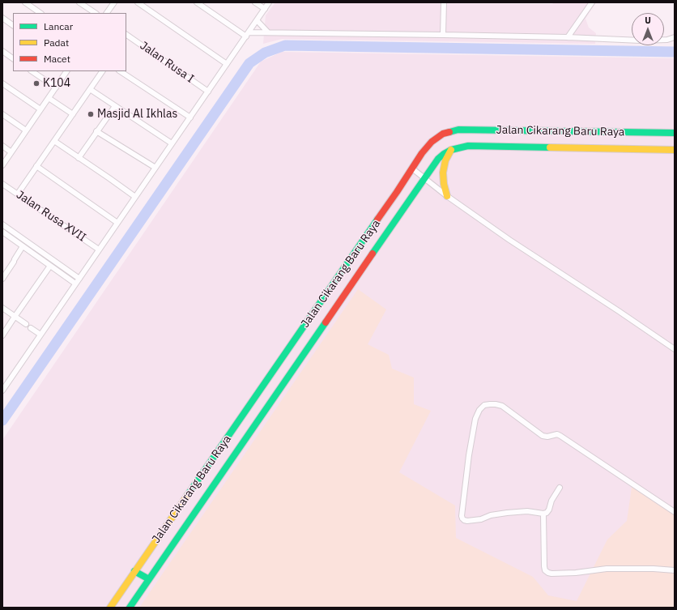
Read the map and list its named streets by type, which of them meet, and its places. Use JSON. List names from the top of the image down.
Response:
{
  "streets": {
    "main road": ["Jalan Cikarang Baru Raya"],
    "street": ["Jalan Rusa I", "Jalan Rusa XVII"]
  },
  "places": ["K104", "Masjid Al Ikhlas"],
  "legend": ["Lancar", "Padat", "Macet"],
  "north": "top"
}
